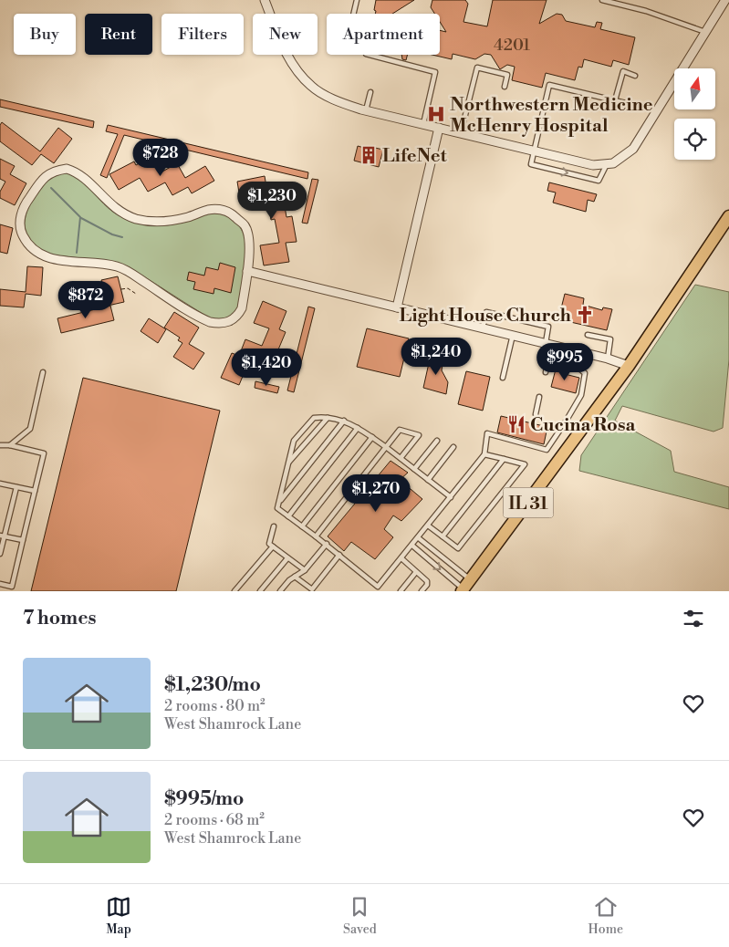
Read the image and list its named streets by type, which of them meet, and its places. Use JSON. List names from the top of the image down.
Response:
{
  "streets": {
    "main road": ["IL 31"]
  },
  "places": {
    "hospital": ["Northwestern Medicine McHenry Hospital"],
    "building": ["LifeNet"],
    "church": ["Light House Church"],
    "restaurant": ["Cucina Rosa"]
  },
  "house_numbers": ["4201"],
  "north": "top",
  "page": {
    "chip": [
      "Buy",
      "Rent",
      "Filters",
      "New",
      "Apartment"
    ],
    "price": [
      "$728",
      "$1,230",
      "$872",
      "$1,240",
      "$995",
      "$1,420",
      "$1,270"
    ],
    "heading": "7 homes",
    "list": [
      {
        "name": "$1,230/mo",
        "note": "2 rooms · 80 m² · West Shamrock Lane"
      },
      {
        "name": "$995/mo",
        "note": "2 rooms · 68 m² · West Shamrock Lane"
      }
    ],
    "tabs": ["Map", "Saved", "Home"]
  }
}
